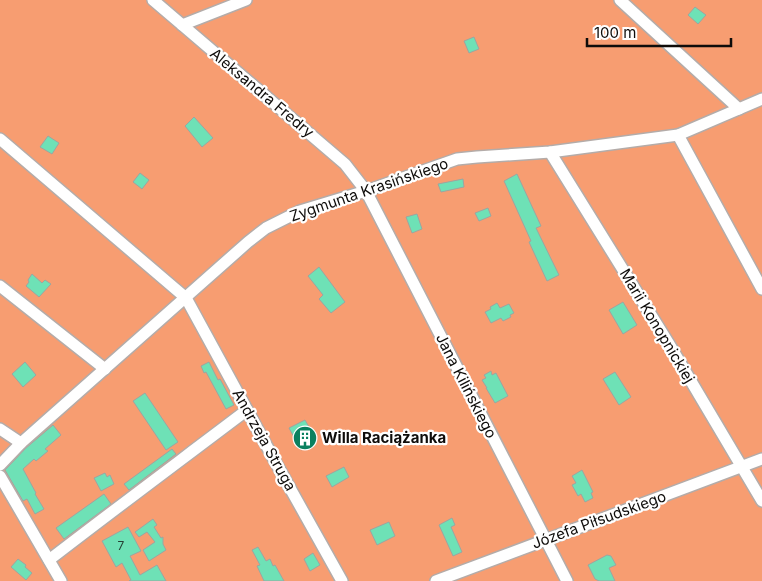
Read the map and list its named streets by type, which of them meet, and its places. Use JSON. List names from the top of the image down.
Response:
{
  "streets": {
    "street": [
      "Aleksandra Fredry",
      "Zygmunta Krasińskiego",
      "Marii Konopnickiej",
      "Jana Kilińskiego",
      "Andrzeja Struga",
      "Józefa Piłsudskiego"
    ]
  },
  "crossings": [
    ["Aleksandra Fredry", "Zygmunta Krasińskiego"],
    ["Aleksandra Fredry", "Jana Kilińskiego"],
    ["Zygmunta Krasińskiego", "Marii Konopnickiej"],
    ["Zygmunta Krasińskiego", "Jana Kilińskiego"],
    ["Zygmunta Krasińskiego", "Andrzeja Struga"],
    ["Marii Konopnickiej", "Józefa Piłsudskiego"],
    ["Jana Kilińskiego", "Józefa Piłsudskiego"]
  ],
  "places": {
    "building": ["Willa Raciążanka"]
  },
  "house_numbers": ["7"],
  "scale_bar": "100 m"
}
